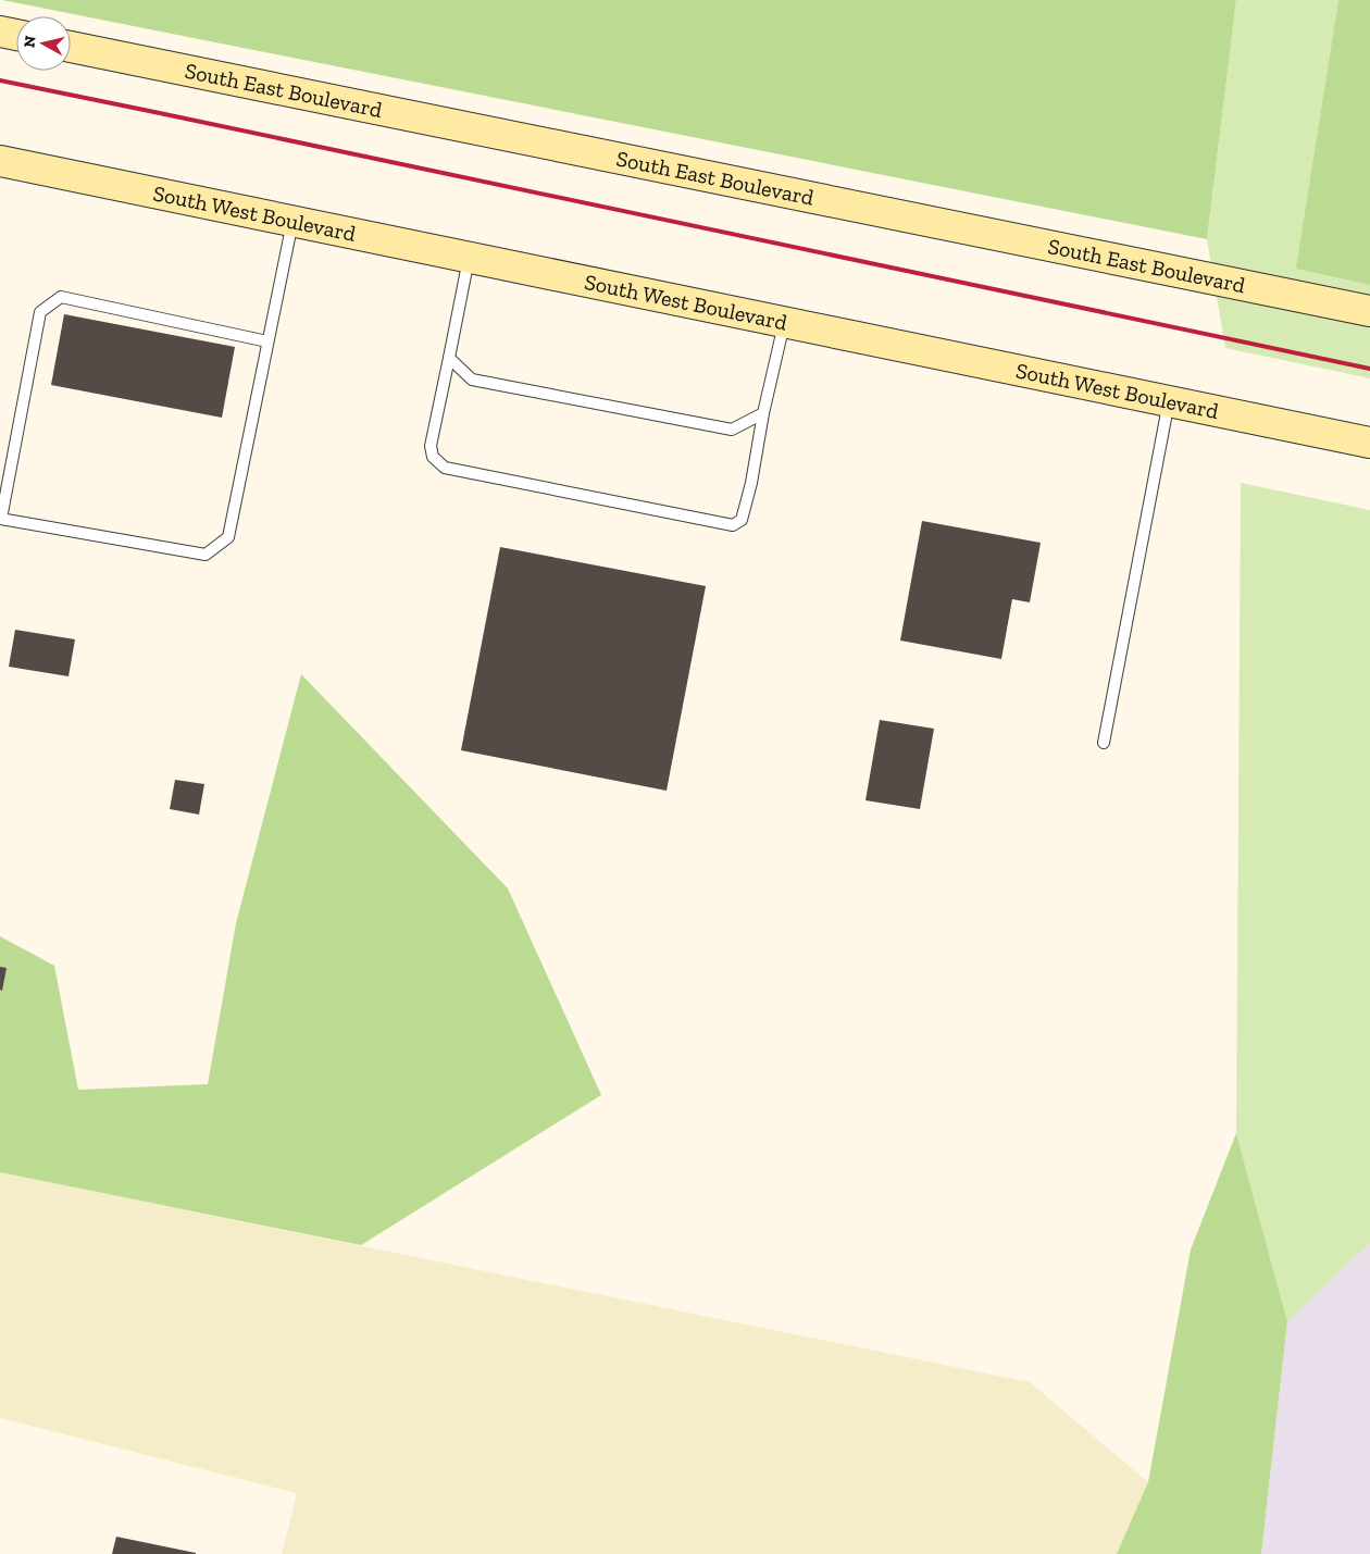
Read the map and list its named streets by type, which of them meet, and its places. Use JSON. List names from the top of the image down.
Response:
{
  "streets": {
    "main road": ["South East Boulevard", "South West Boulevard"]
  },
  "north": "left"
}
